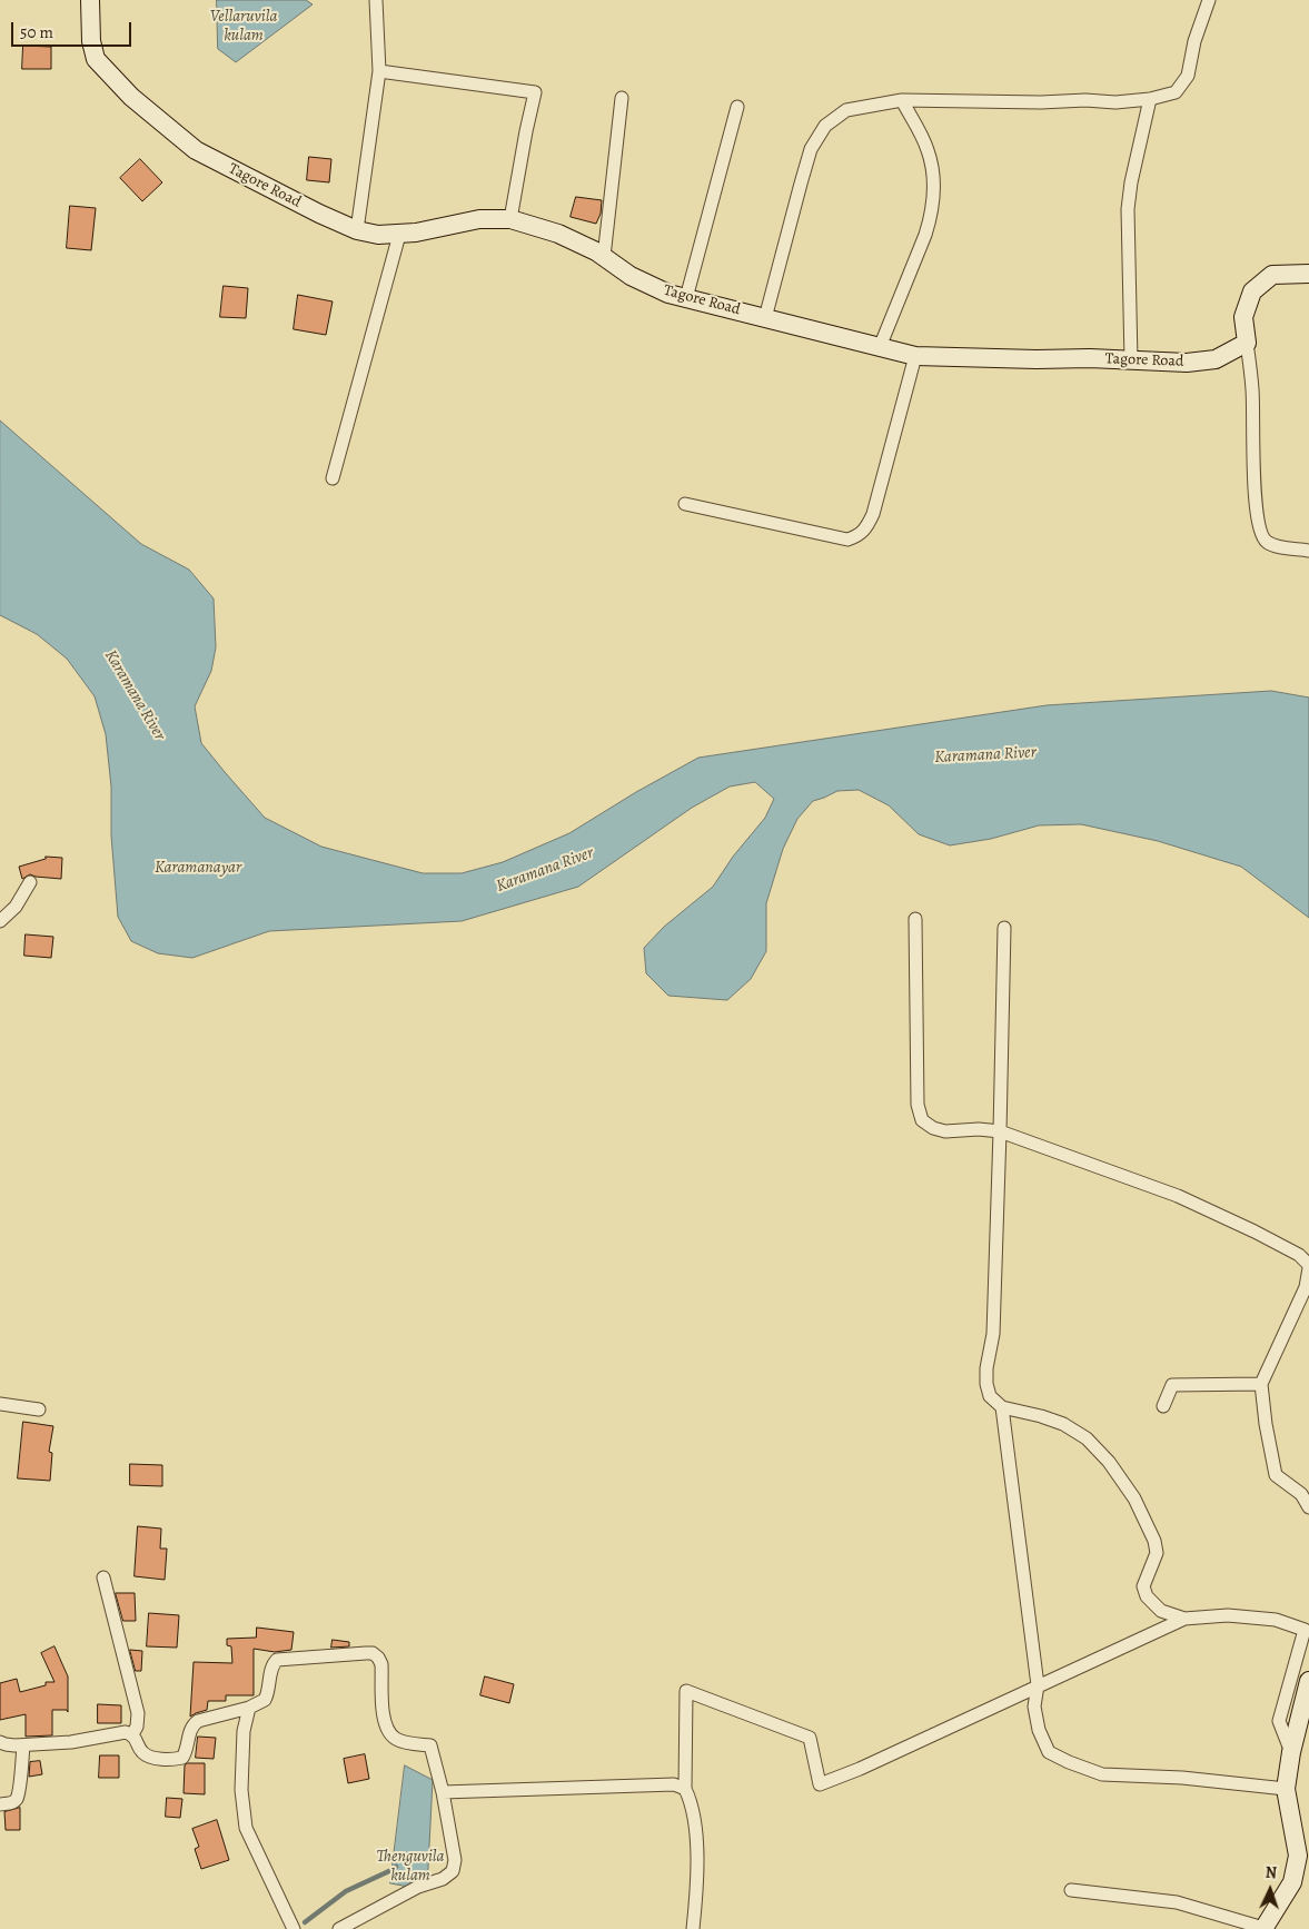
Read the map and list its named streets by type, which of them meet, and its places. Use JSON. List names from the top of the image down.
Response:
{
  "streets": {
    "street": ["Tagore Road"]
  },
  "water": [
    "Vellaruvila kulam",
    "Karamana River",
    "Karamanayar",
    "Thenguvila kulam"
  ],
  "scale_bar": "50 m",
  "north": "top"
}
